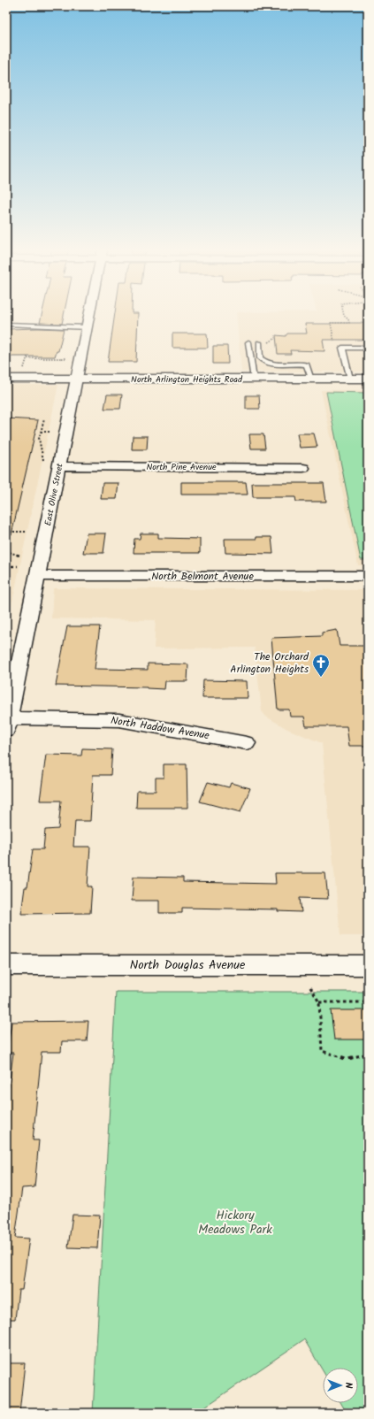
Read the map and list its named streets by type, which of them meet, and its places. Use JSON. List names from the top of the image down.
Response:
{
  "streets": {
    "main road": ["North Arlington Heights Road"],
    "street": [
      "North Pine Avenue",
      "East Olive Street",
      "North Belmont Avenue",
      "North Haddow Avenue",
      "North Douglas Avenue"
    ]
  },
  "crossings": [
    ["North Arlington Heights Road", "East Olive Street"],
    ["North Pine Avenue", "East Olive Street"],
    ["East Olive Street", "North Belmont Avenue"],
    ["East Olive Street", "North Haddow Avenue"]
  ],
  "parks": ["Hickory Meadows Park"],
  "places": {
    "church": ["The Orchard Arlington Heights"]
  },
  "north": "right"
}
